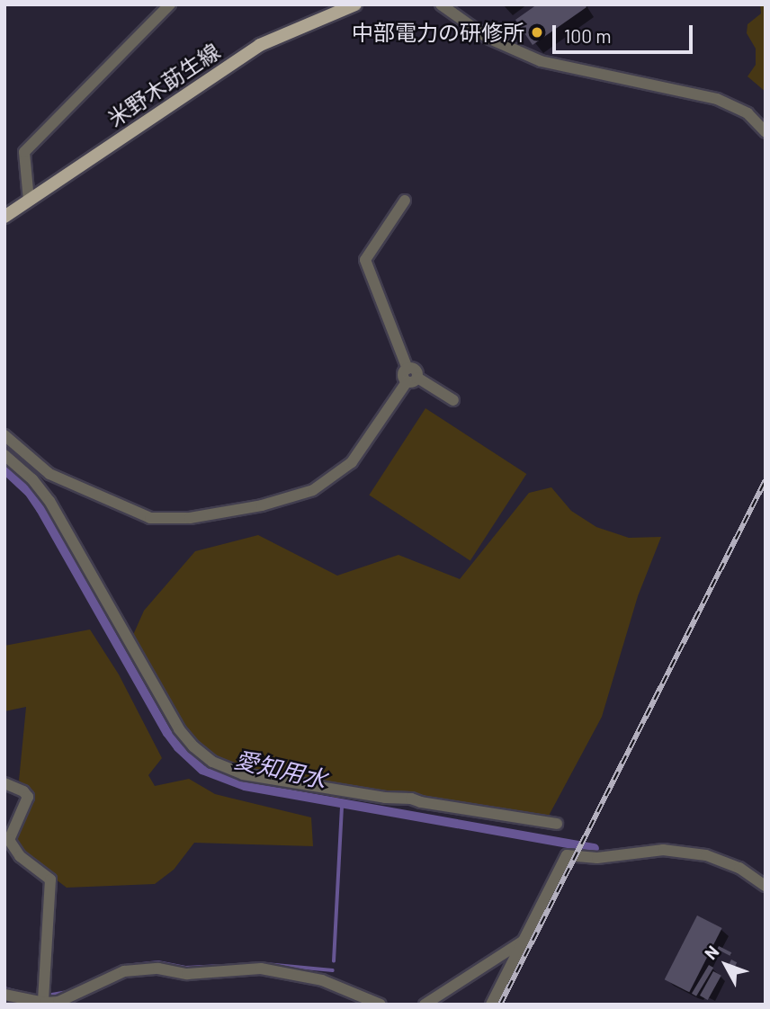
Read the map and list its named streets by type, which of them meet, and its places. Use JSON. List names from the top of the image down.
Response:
{
  "streets": {
    "main road": ["米野木莇生線"]
  },
  "water": ["愛知用水"],
  "places": ["中部電力の研修所"],
  "scale_bar": "100 m",
  "north": "top left"
}
